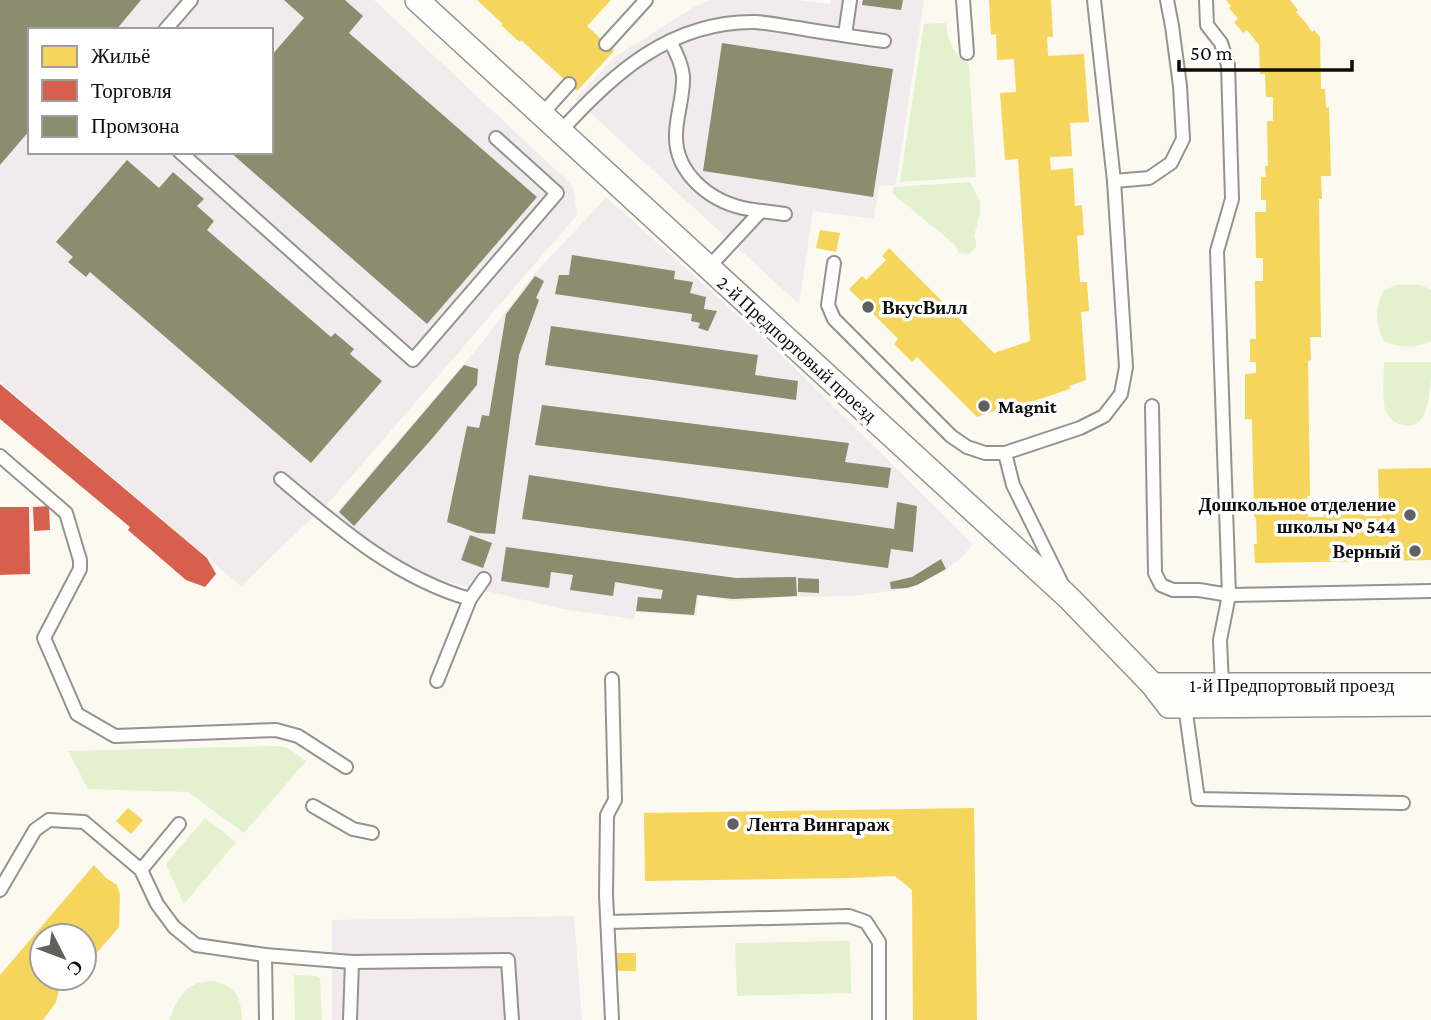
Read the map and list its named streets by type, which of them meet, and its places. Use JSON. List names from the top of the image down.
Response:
{
  "streets": {
    "street": ["2-й Предпортовый проезд", "1-й Предпортовый проезд"]
  },
  "crossings": [
    ["2-й Предпортовый проезд", "1-й Предпортовый проезд"]
  ],
  "places": [
    "ВкусВилл",
    "Magnit",
    "Дошкольное отделение школы № 544",
    "Верный",
    "Лента Вингараж"
  ],
  "legend": ["Жильё", "Торговля", "Промзона"],
  "scale_bar": "50 m",
  "north": "bottom right"
}
